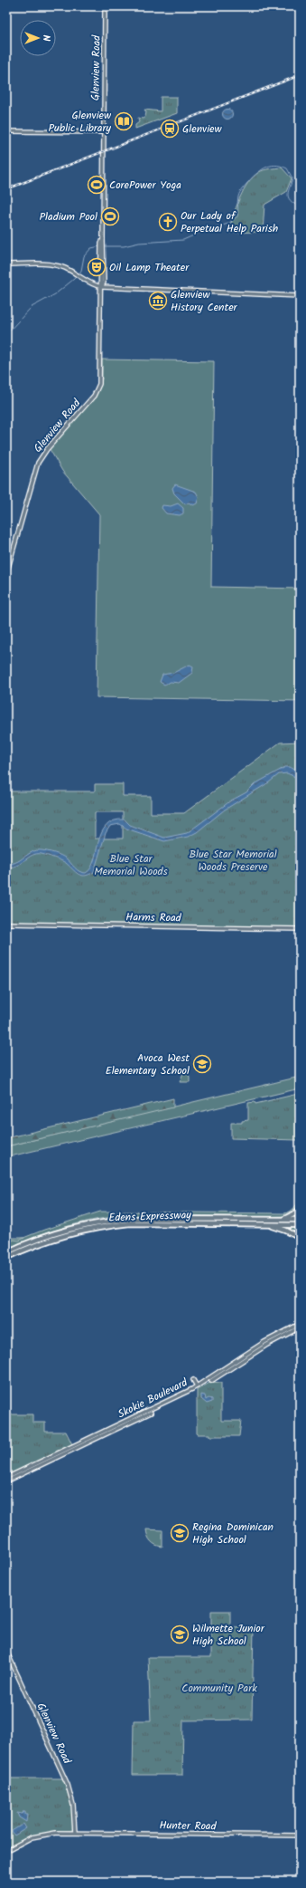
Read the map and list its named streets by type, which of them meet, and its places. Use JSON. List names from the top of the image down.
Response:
{
  "streets": {
    "highway": ["Edens Expressway"],
    "main road": [
      "Glenview Road",
      "Harms Road",
      "Skokie Boulevard",
      "Hunter Road"
    ]
  },
  "crossings": [
    ["Glenview Road", "Hunter Road"]
  ],
  "parks": ["Blue Star Memorial Woods Preserve", "Blue Star Memorial Woods", "Community Park"],
  "places": {
    "library": ["Glenview Public Library"],
    "station": ["Glenview"],
    "sports": ["CorePower Yoga", "Pladium Pool"],
    "church": ["Our Lady of Perpetual Help Parish"],
    "theatre": ["Oil Lamp Theater"],
    "museum": ["Glenview History Center"],
    "school or university": ["Avoca West Elementary School", "Regina Dominican High School", "Wilmette Junior High School"]
  },
  "north": "right"
}
